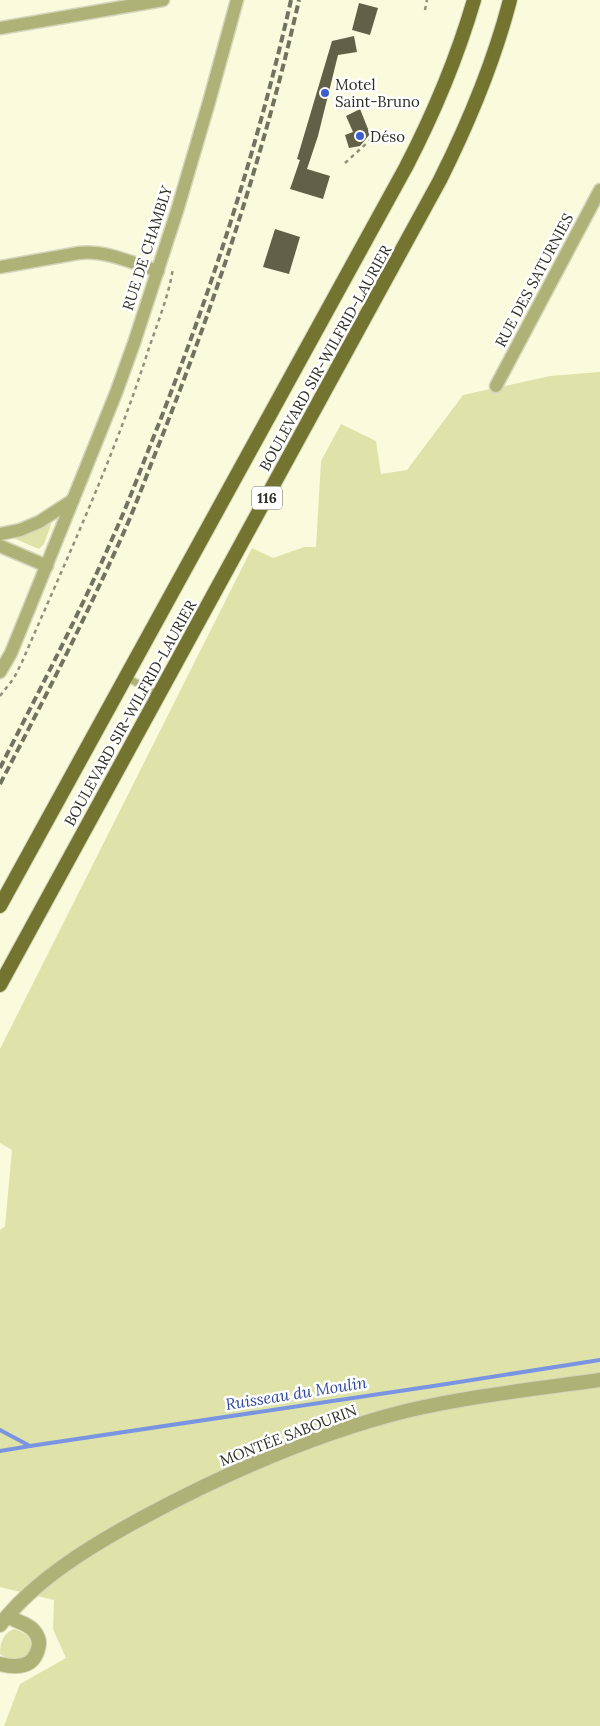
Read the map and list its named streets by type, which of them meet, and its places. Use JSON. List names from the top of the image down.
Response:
{
  "streets": {
    "main road": ["BOULEVARD SIR-WILFRID-LAURIER", "116"],
    "street": ["RUE DE CHAMBLY", "RUE DES SATURNIES", "MONTÉE SABOURIN"]
  },
  "water": ["Ruisseau du Moulin"],
  "places": ["Motel Saint-Bruno", "Déso"]
}
